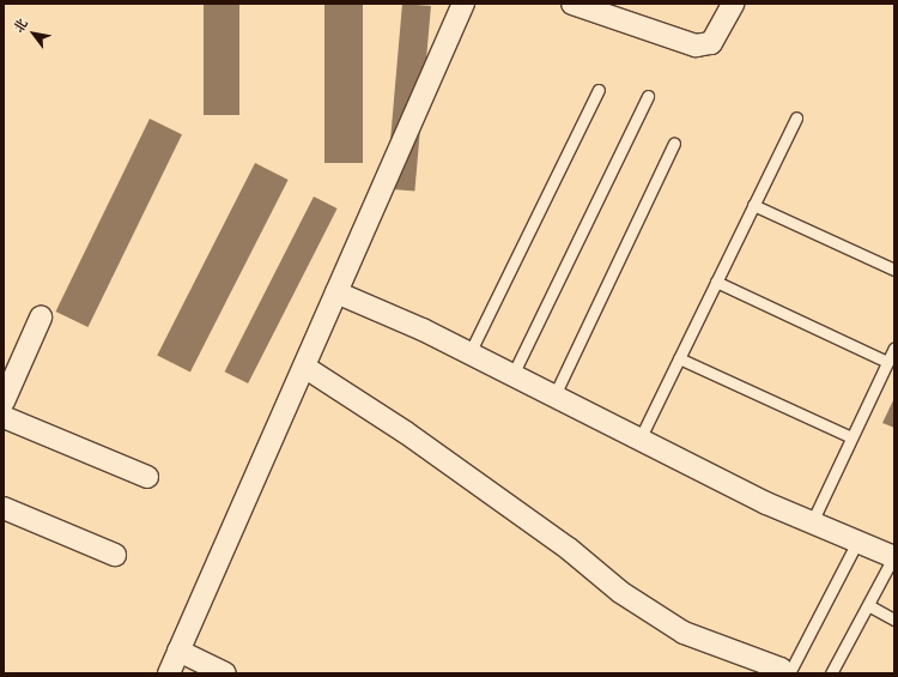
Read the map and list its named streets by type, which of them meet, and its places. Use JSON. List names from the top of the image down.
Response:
{
  "north": "top left"
}
